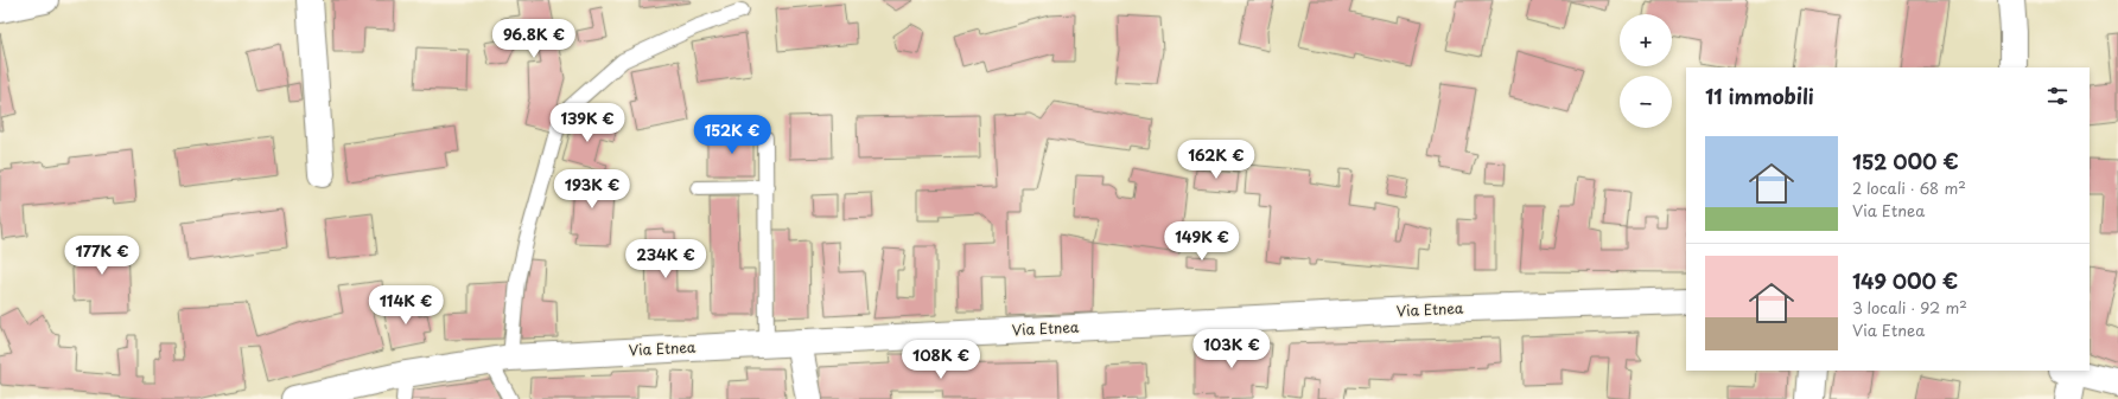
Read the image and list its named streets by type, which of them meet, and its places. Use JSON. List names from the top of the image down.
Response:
{
  "streets": {
    "main road": ["Via Etnea"]
  },
  "page": {
    "map_buttons": ["+", "−"],
    "price": [
      "96.8K €",
      "139K €",
      "152K €",
      "162K €",
      "193K €",
      "149K €",
      "177K €",
      "234K €",
      "114K €",
      "103K €",
      "108K €"
    ],
    "heading": "11 immobili",
    "list": [
      {
        "name": "152 000 €",
        "note": "2 locali · 68 m² · Via Etnea"
      },
      {
        "name": "149 000 €",
        "note": "3 locali · 92 m² · Via Etnea"
      }
    ]
  }
}
